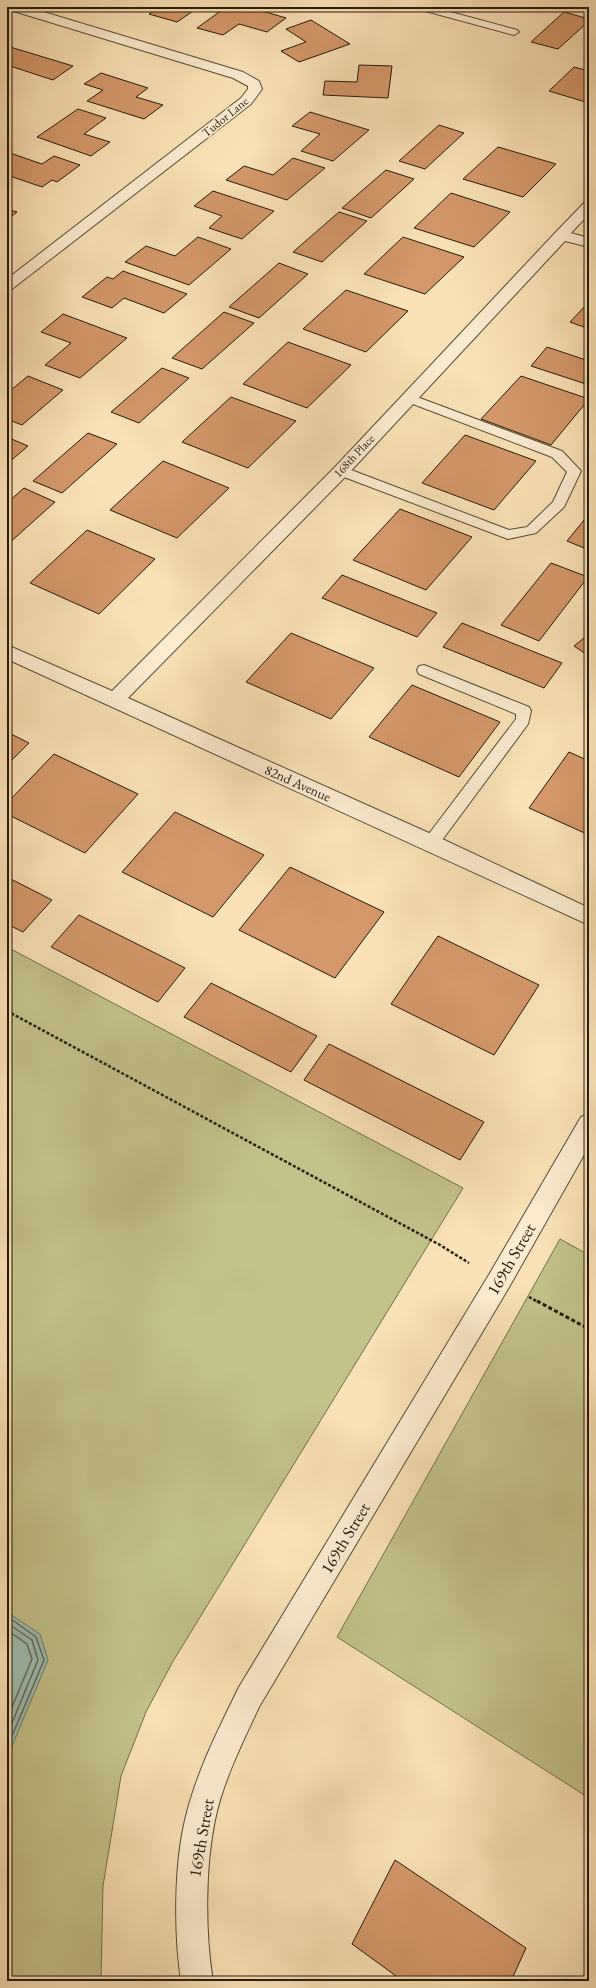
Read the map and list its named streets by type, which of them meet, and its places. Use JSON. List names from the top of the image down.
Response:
{
  "streets": {
    "street": [
      "Tudor Lane",
      "168th Place",
      "82nd Avenue",
      "169th Street"
    ]
  },
  "crossings": [
    ["168th Place", "82nd Avenue"]
  ]
}
